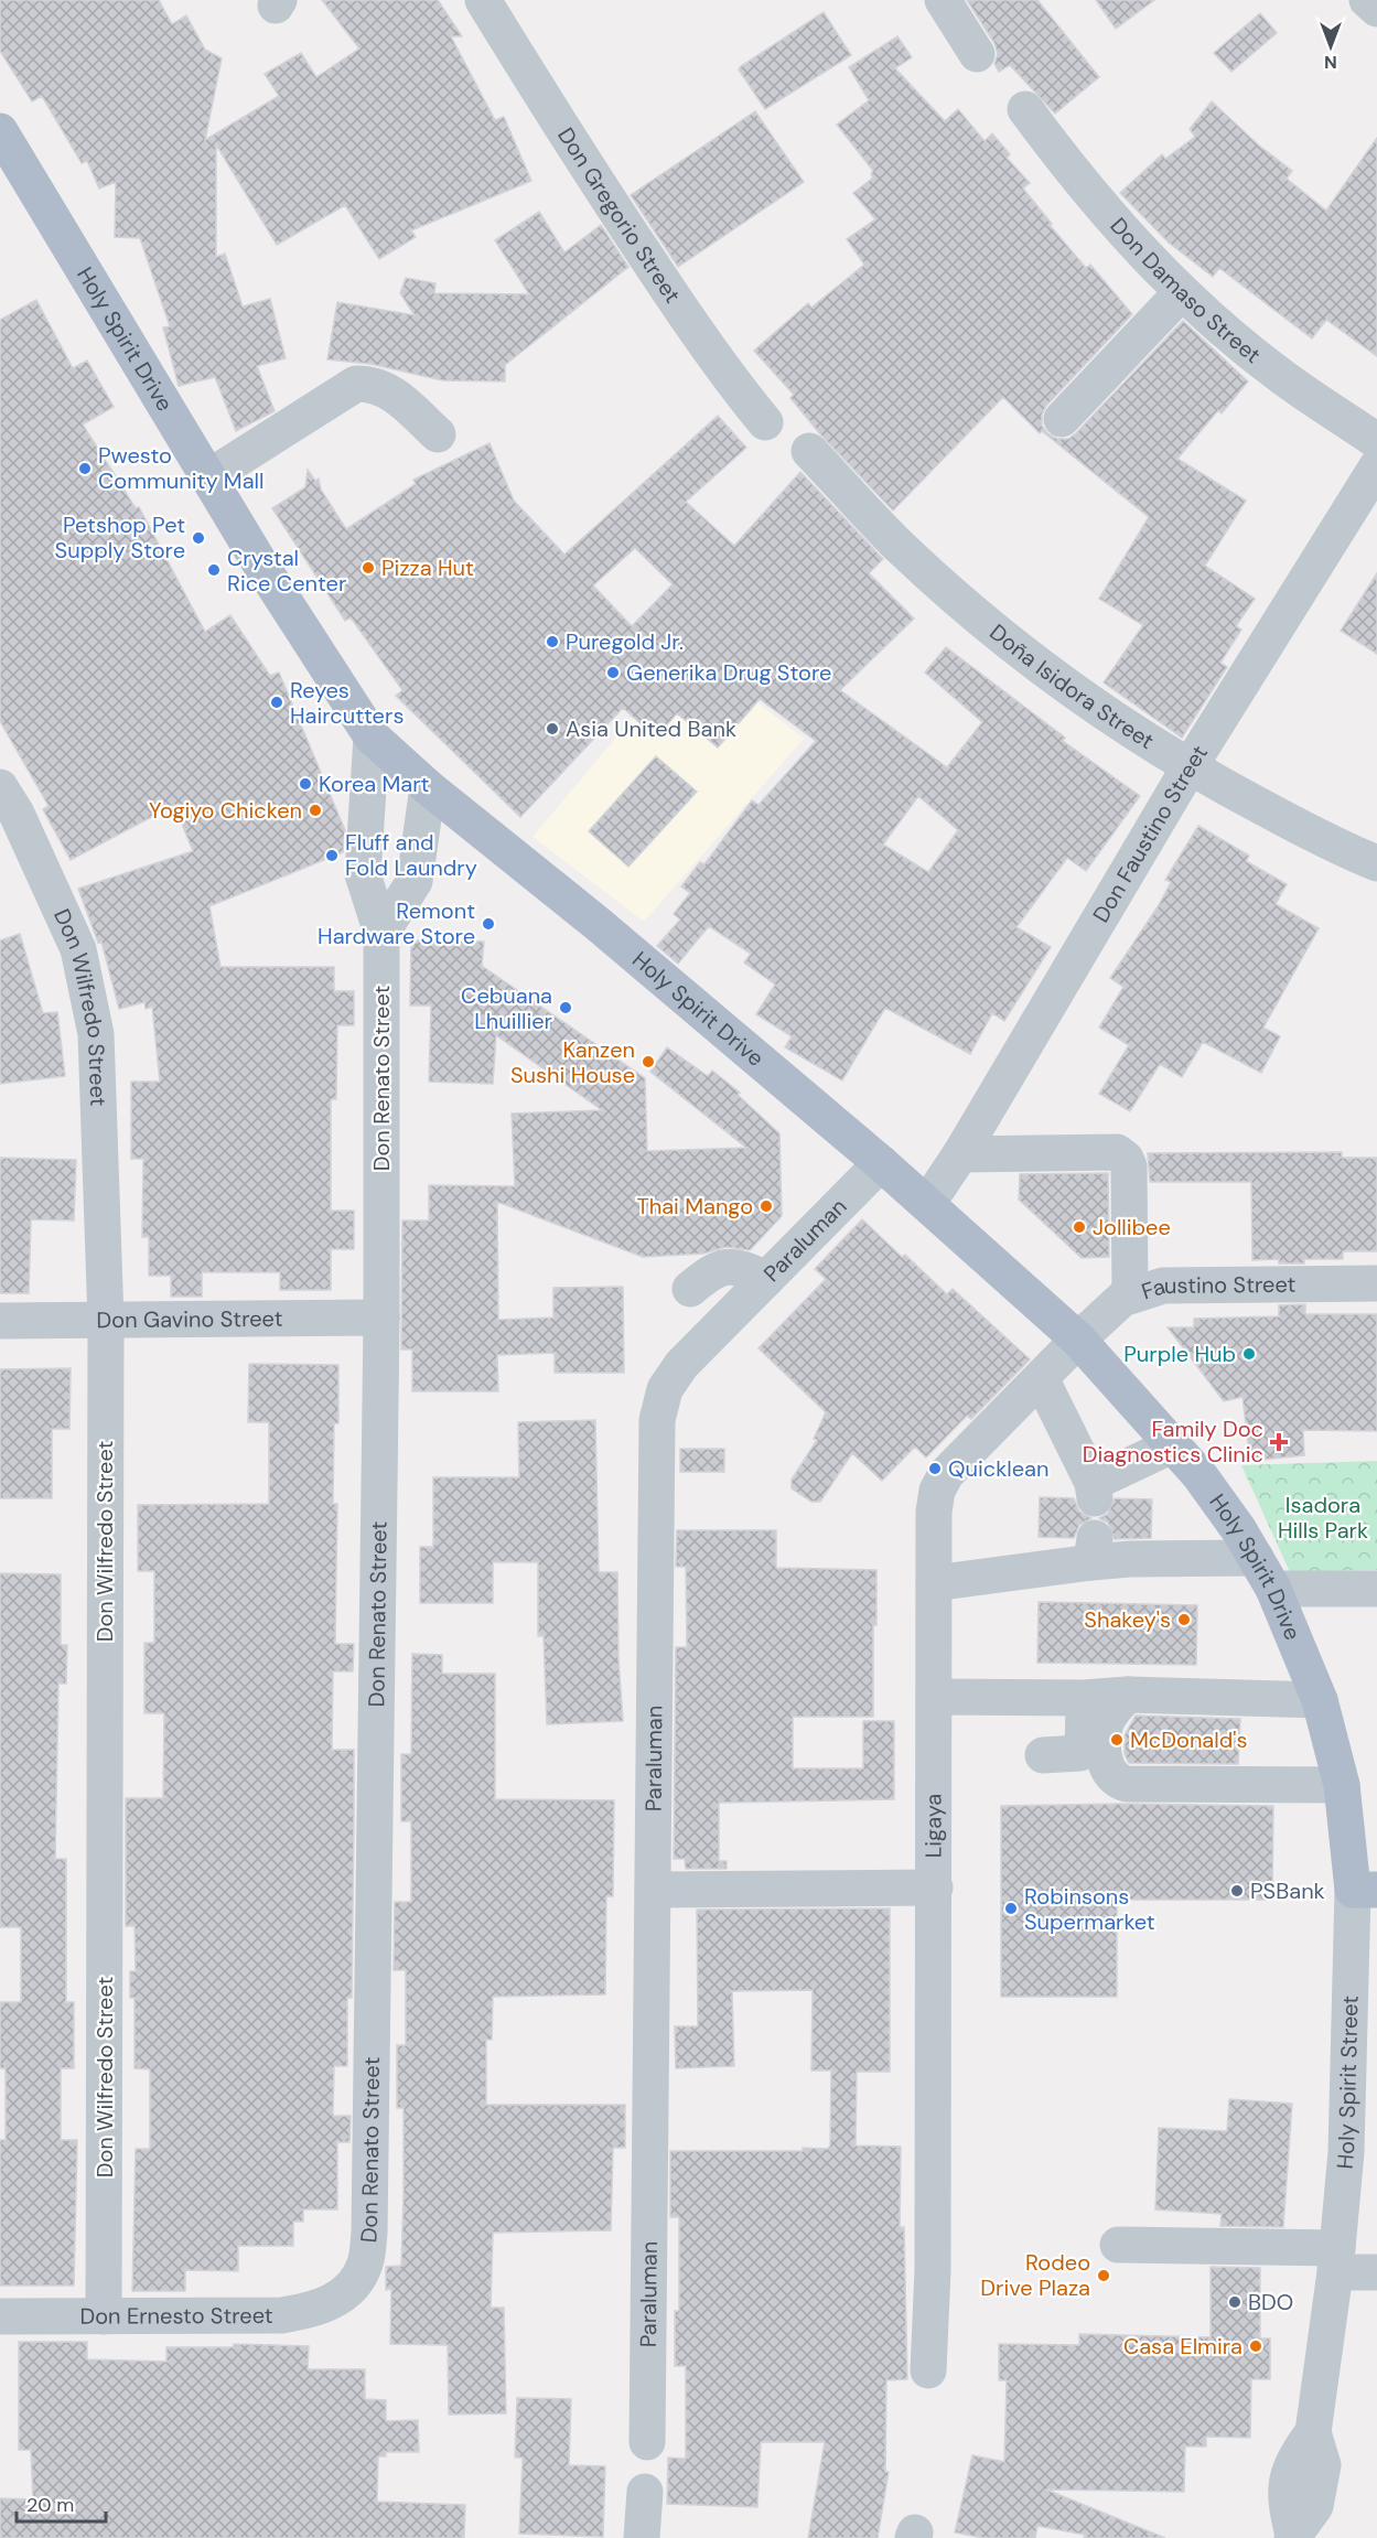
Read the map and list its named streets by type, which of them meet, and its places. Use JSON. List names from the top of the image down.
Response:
{
  "streets": {
    "main road": ["Holy Spirit Drive"],
    "street": [
      "Don Gregorio Street",
      "Don Damaso Street",
      "Doña Isidora Street",
      "Don Faustino Street",
      "Don Wilfredo Street",
      "Don Renato Street",
      "Paraluman",
      "Faustino Street",
      "Don Gavino Street",
      "Ligaya",
      "Holy Spirit Street",
      "Don Ernesto Street"
    ]
  },
  "crossings": [
    ["Holy Spirit Drive", "Don Faustino Street"],
    ["Holy Spirit Drive", "Don Renato Street"],
    ["Holy Spirit Drive", "Paraluman"],
    ["Holy Spirit Drive", "Faustino Street"],
    ["Holy Spirit Drive", "Ligaya"],
    ["Holy Spirit Drive", "Holy Spirit Street"],
    ["Doña Isidora Street", "Don Faustino Street"],
    ["Don Wilfredo Street", "Don Gavino Street"],
    ["Don Wilfredo Street", "Don Ernesto Street"],
    ["Don Renato Street", "Don Gavino Street"],
    ["Don Renato Street", "Don Ernesto Street"],
    ["Faustino Street", "Ligaya"]
  ],
  "parks": ["Isadora Hills Park"],
  "places": {
    "other": [
      "Pwesto Community Mall",
      "Petshop Pet Supply Store",
      "Pizza Hut",
      "Crystal Rice Center",
      "Puregold Jr.",
      "Generika Drug Store",
      "Reyes Haircutters",
      "Asia United Bank",
      "Korea Mart",
      "Yogiyo Chicken",
      "Fluff and Fold Laundry",
      "Remont Hardware Store",
      "Cebuana Lhuillier",
      "Kanzen Sushi House",
      "Thai Mango",
      "Jollibee",
      "Purple Hub",
      "Quicklean",
      "Shakey's",
      "McDonald's",
      "PSBank",
      "Robinsons Supermarket",
      "Rodeo Drive Plaza",
      "BDO",
      "Casa Elmira"
    ],
    "health": ["Family Doc Diagnostics Clinic"]
  },
  "scale_bar": "20 m",
  "north": "bottom"
}
